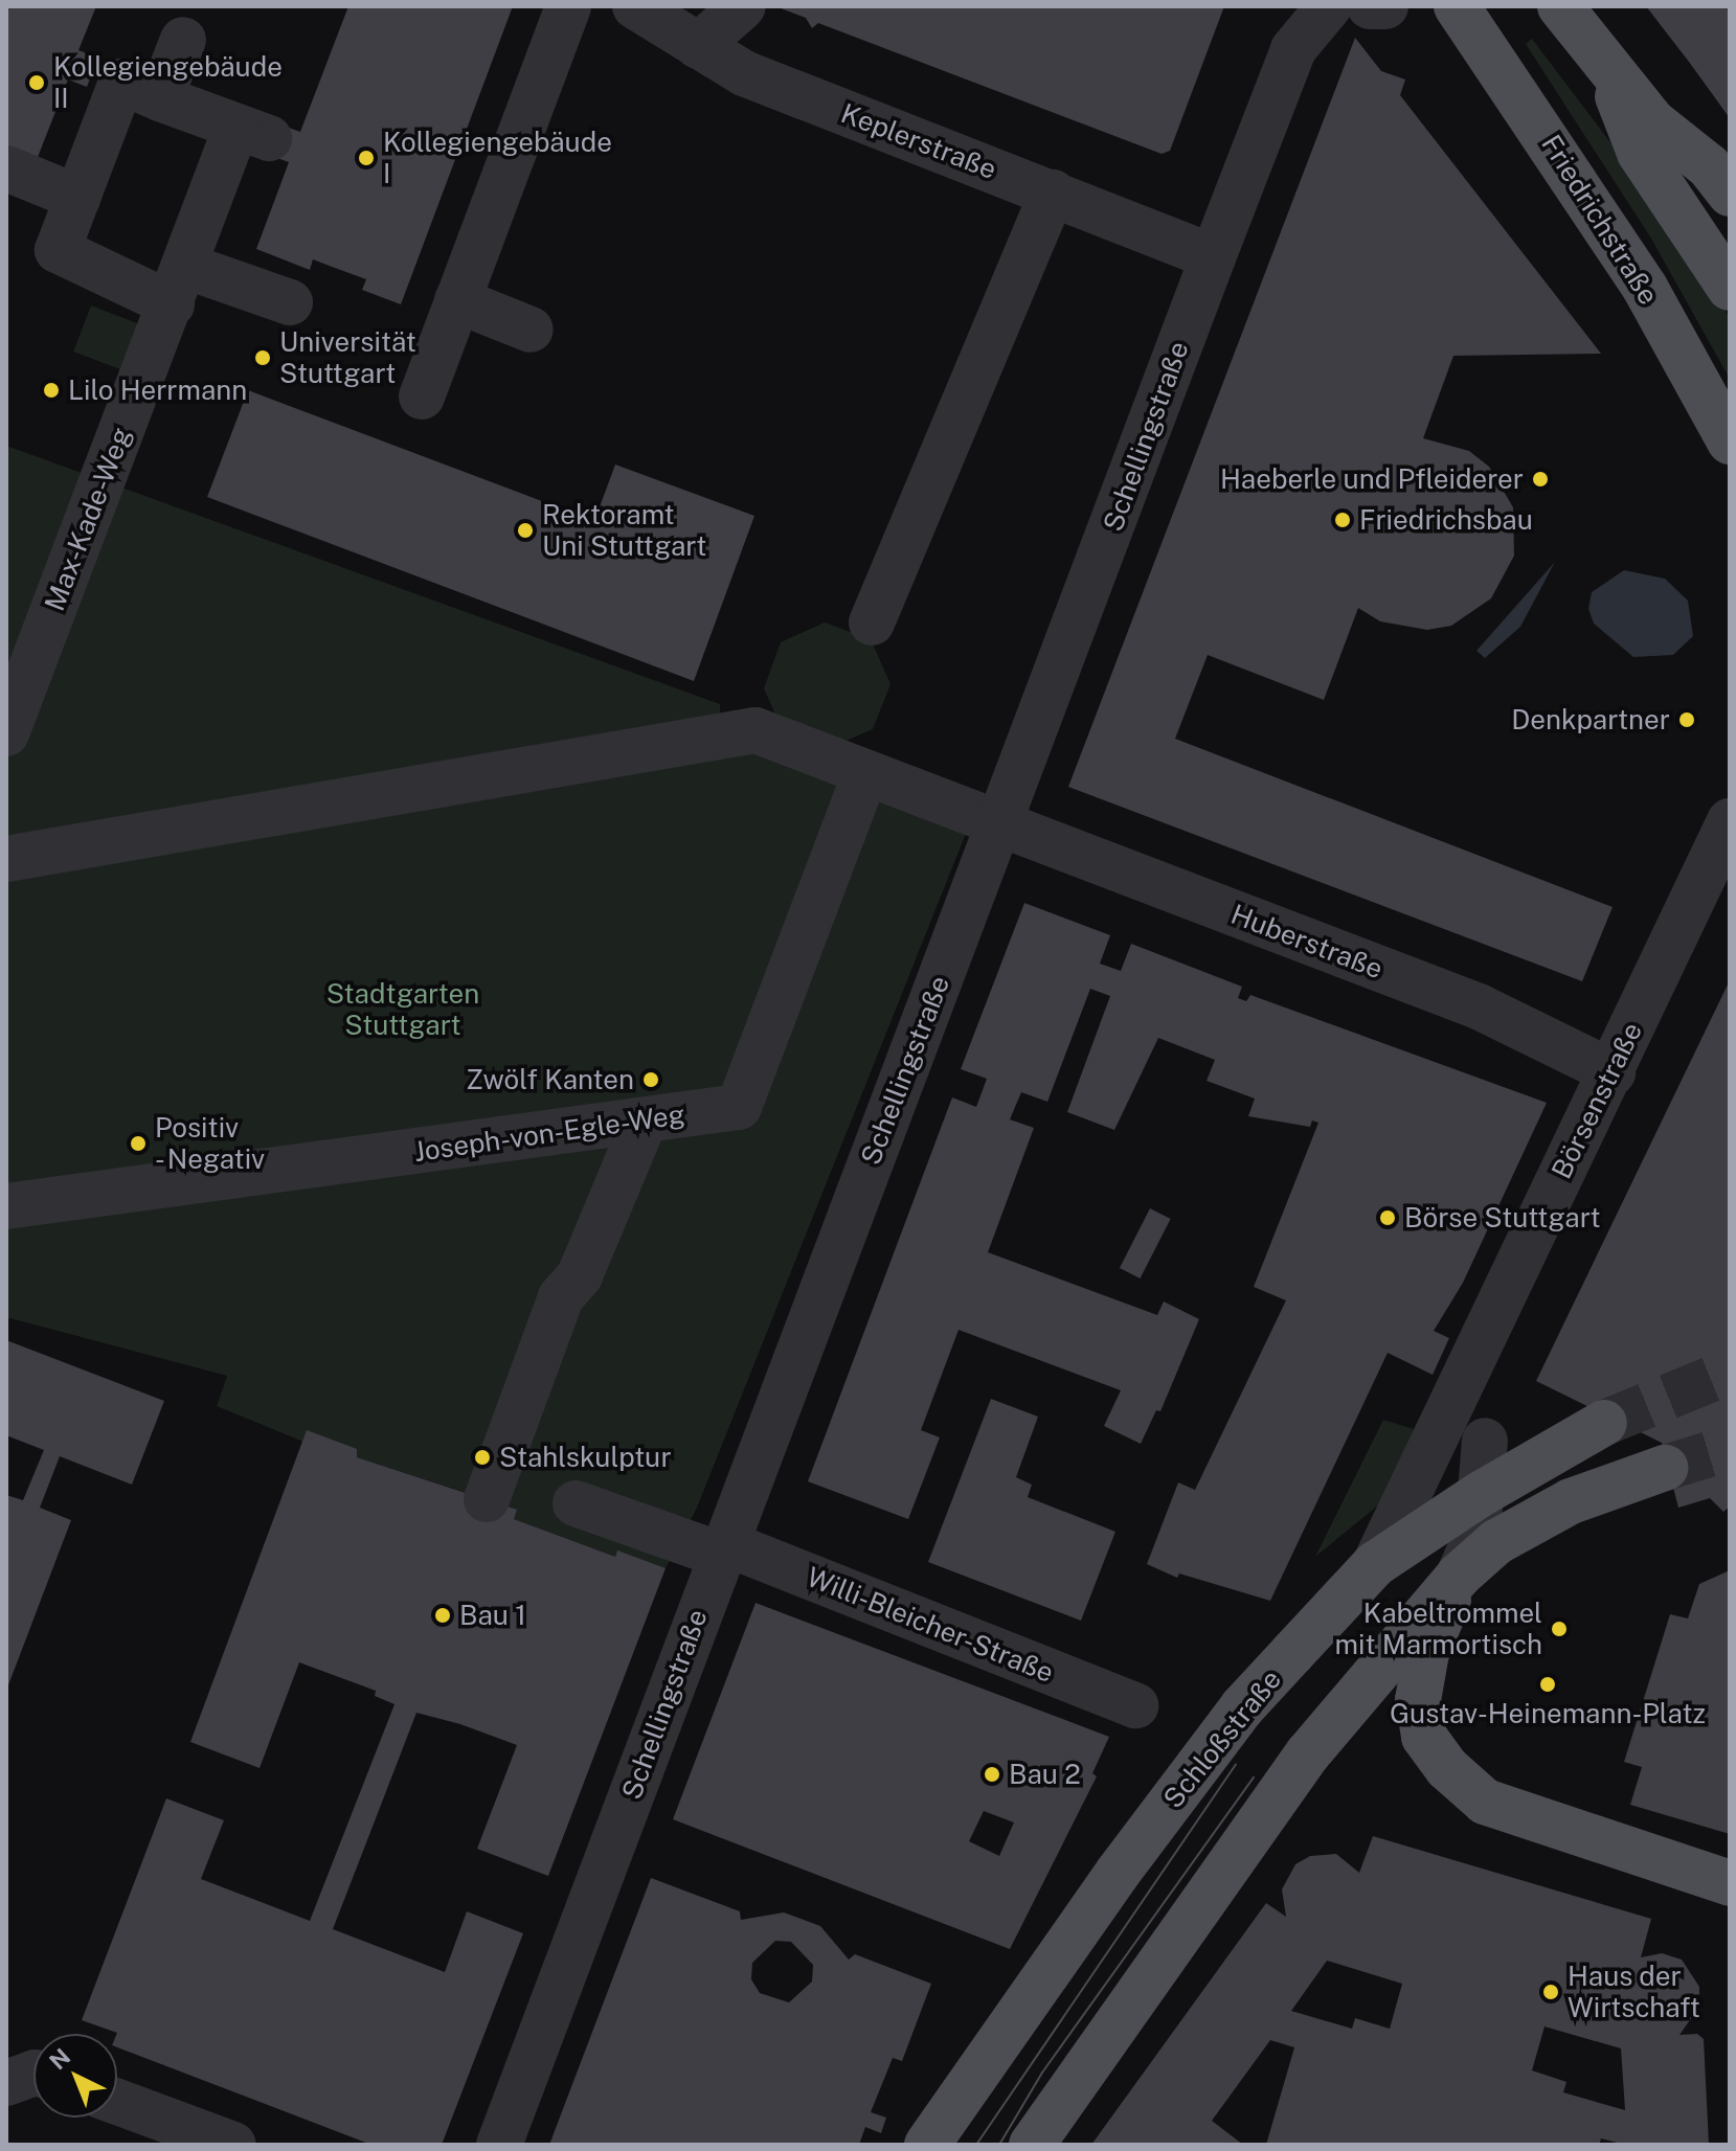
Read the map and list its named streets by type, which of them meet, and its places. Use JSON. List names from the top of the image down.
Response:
{
  "streets": {
    "main road": ["Friedrichstraße", "Schloßstraße"],
    "street": [
      "Keplerstraße",
      "Schellingstraße",
      "Max-Kade-Weg",
      "Huberstraße",
      "Börsenstraße",
      "Joseph-von-Egle-Weg",
      "Willi-Bleicher-Straße"
    ]
  },
  "crossings": [
    ["Keplerstraße", "Schellingstraße"],
    ["Schellingstraße", "Huberstraße"],
    ["Schellingstraße", "Willi-Bleicher-Straße"],
    ["Huberstraße", "Börsenstraße"],
    ["Huberstraße", "Joseph-von-Egle-Weg"],
    ["Börsenstraße", "Schloßstraße"]
  ],
  "parks": ["Stadtgarten Stuttgart"],
  "places": [
    "Kollegiengebäude II",
    "Kollegiengebäude I",
    "Universität Stuttgart",
    "Lilo Herrmann",
    "Haeberle und Pfleiderer",
    "Friedrichsbau",
    "Rektoramt Uni Stuttgart",
    "Denkpartner",
    "Zwölf Kanten",
    "Positiv - Negativ",
    "Börse Stuttgart",
    "Stahlskulptur",
    "Bau 1",
    "Kabeltrommel mit Marmortisch",
    "Gustav-Heinemann-Platz",
    "Bau 2",
    "Haus der Wirtschaft"
  ],
  "north": "top left"
}
